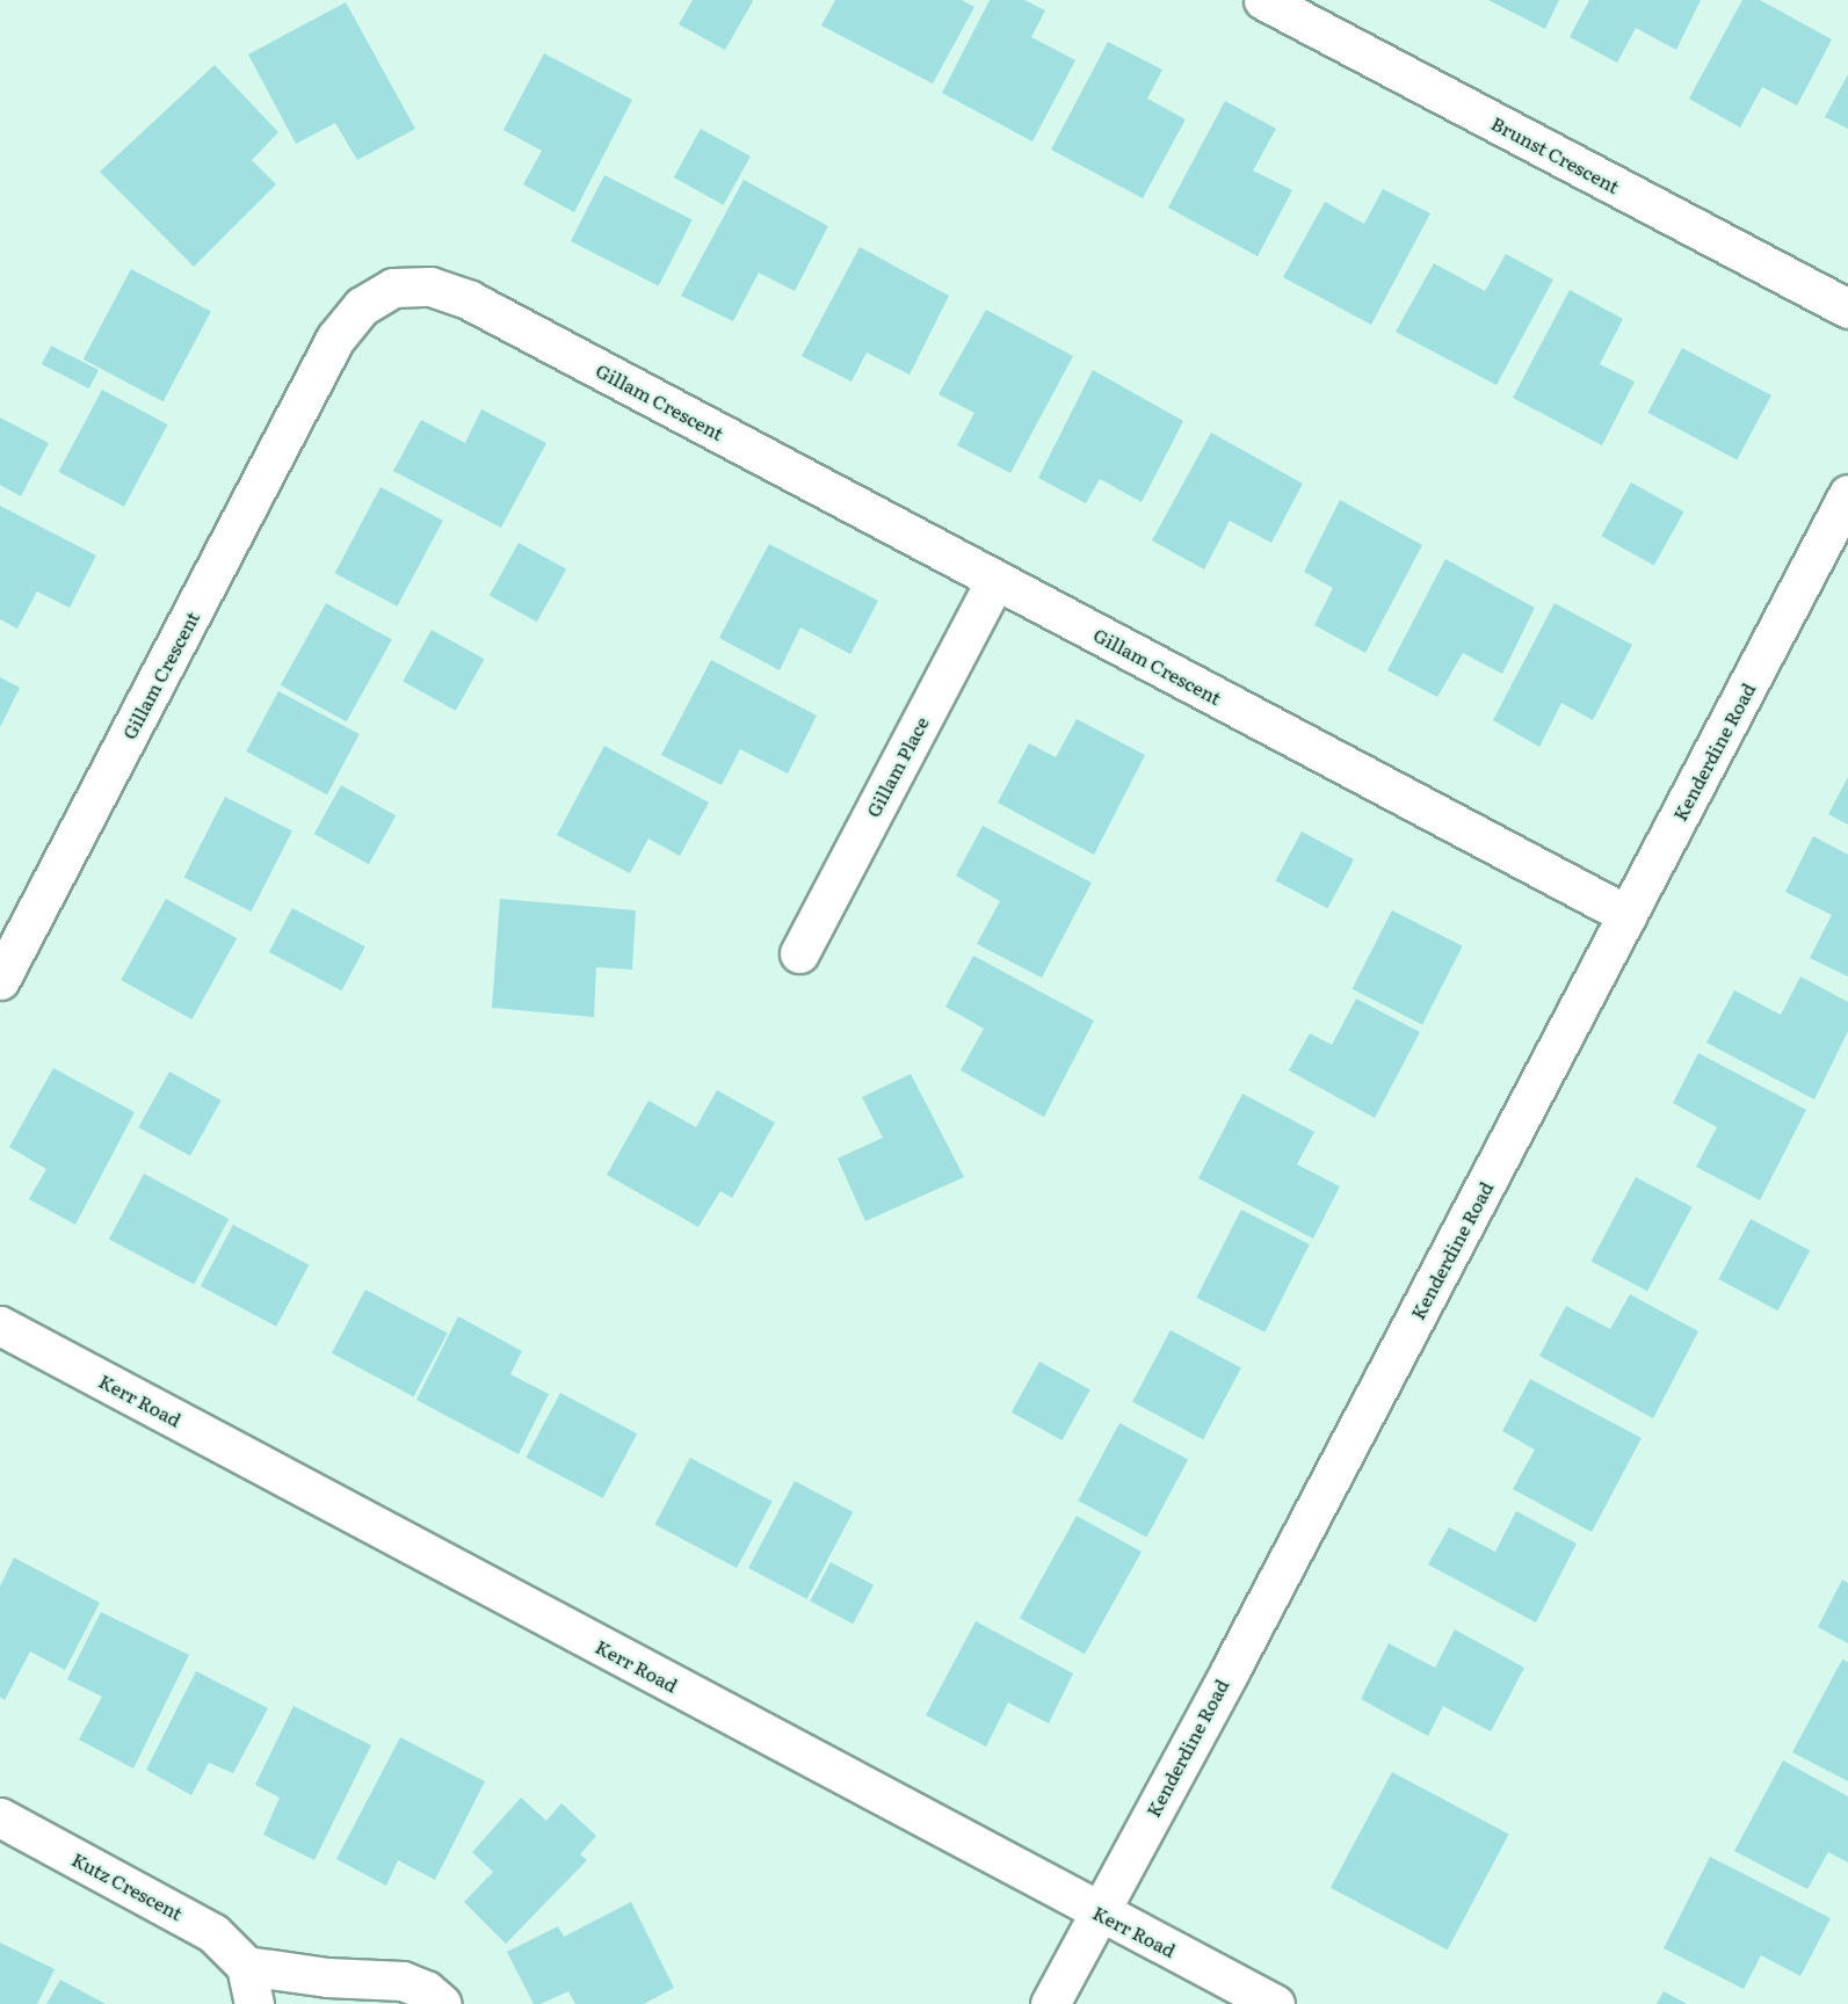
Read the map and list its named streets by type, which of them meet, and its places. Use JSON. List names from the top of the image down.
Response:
{
  "streets": {
    "street": [
      "Brunst Crescent",
      "Gillam Crescent",
      "Kenderdine Road",
      "Gillam Place",
      "Kerr Road",
      "Kutz Crescent"
    ]
  },
  "crossings": [
    ["Gillam Crescent", "Kenderdine Road"],
    ["Gillam Crescent", "Gillam Place"],
    ["Kenderdine Road", "Kerr Road"]
  ]
}
